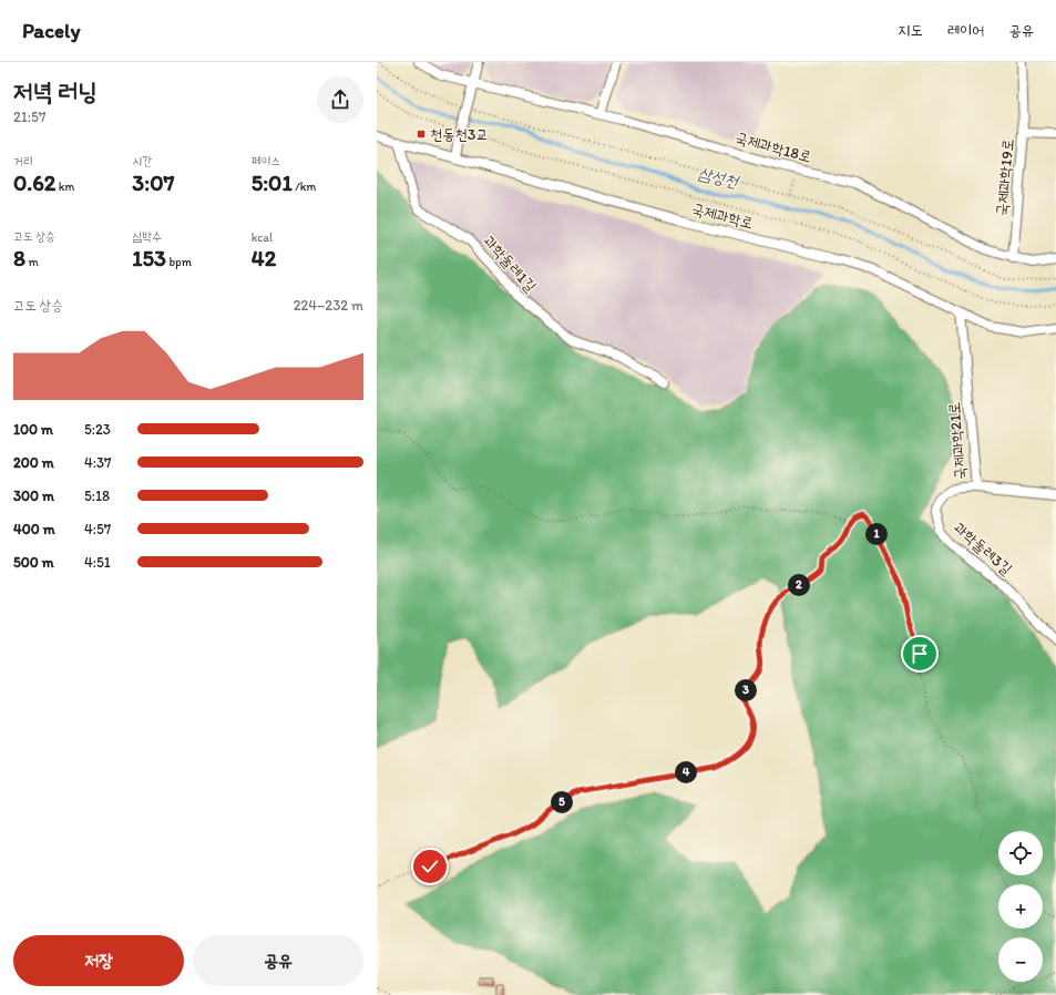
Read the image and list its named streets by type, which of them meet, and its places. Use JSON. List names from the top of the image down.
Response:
{
  "streets": {
    "street": [
      "국제과학18로",
      "국제과학19로",
      "국제과학로",
      "과학둘레1길",
      "국제과학21로",
      "과학둘레3길"
    ]
  },
  "crossings": [
    ["국제과학18로", "국제과학19로"],
    ["국제과학로", "과학둘레1길"],
    ["국제과학로", "국제과학21로"],
    ["국제과학21로", "과학둘레3길"]
  ],
  "water": ["삼성천"],
  "places": {
    "transit": ["천동천3교"]
  },
  "page": {
    "header": "Pacely",
    "nav": ["지도", "레이어", "공유"],
    "heading": ["저녁 러닝", "21:57"],
    "stats": [
      ["거리", "0.62 km"],
      ["시간", "3:07"],
      ["페이스", "5:01 /km"],
      ["고도 상승", "8 m"],
      ["심박수", "153 bpm"],
      ["kcal", "42"]
    ],
    "chart": ["고도 상승", "224–232 m"],
    "list": [
      {
        "name": "100 m",
        "note": "5:23"
      },
      {
        "name": "200 m",
        "note": "4:37"
      },
      {
        "name": "300 m",
        "note": "5:18"
      },
      {
        "name": "400 m",
        "note": "4:57"
      },
      {
        "name": "500 m",
        "note": "4:51"
      }
    ],
    "pins": [
      "1",
      "2",
      "3",
      "4",
      "5"
    ],
    "map_buttons": ["+", "−"],
    "buttons": ["저장", "공유"]
  }
}
